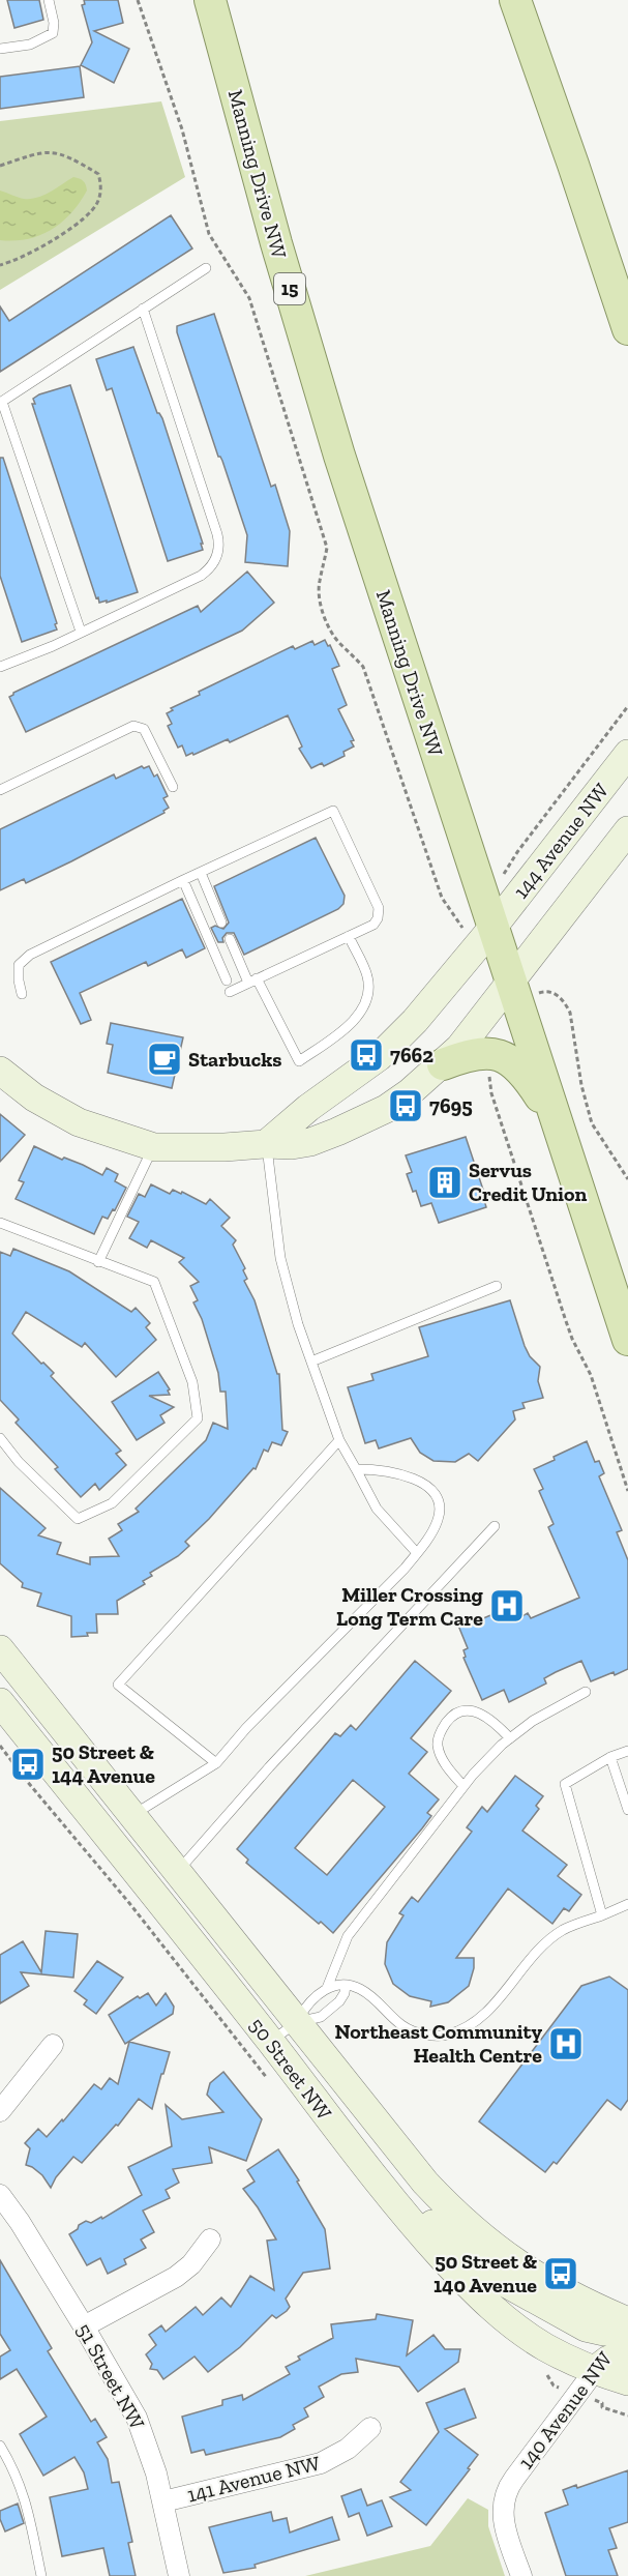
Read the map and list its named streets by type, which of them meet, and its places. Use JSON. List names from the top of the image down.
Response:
{
  "streets": {
    "main road": [
      "Manning Drive NW",
      "15",
      "144 Avenue NW",
      "50 Street NW"
    ],
    "street": ["51 Street NW", "140 Avenue NW", "141 Avenue NW"]
  },
  "crossings": [
    ["Manning Drive NW", "144 Avenue NW"],
    ["50 Street NW", "140 Avenue NW"],
    ["51 Street NW", "141 Avenue NW"]
  ],
  "places": {
    "bus stop": [
      "7662",
      "7695",
      "50 Street & 144 Avenue",
      "50 Street & 140 Avenue"
    ],
    "cafe": ["Starbucks"],
    "building": ["Servus Credit Union"],
    "hospital": ["Miller Crossing Long Term Care", "Northeast Community Health Centre"]
  }
}
